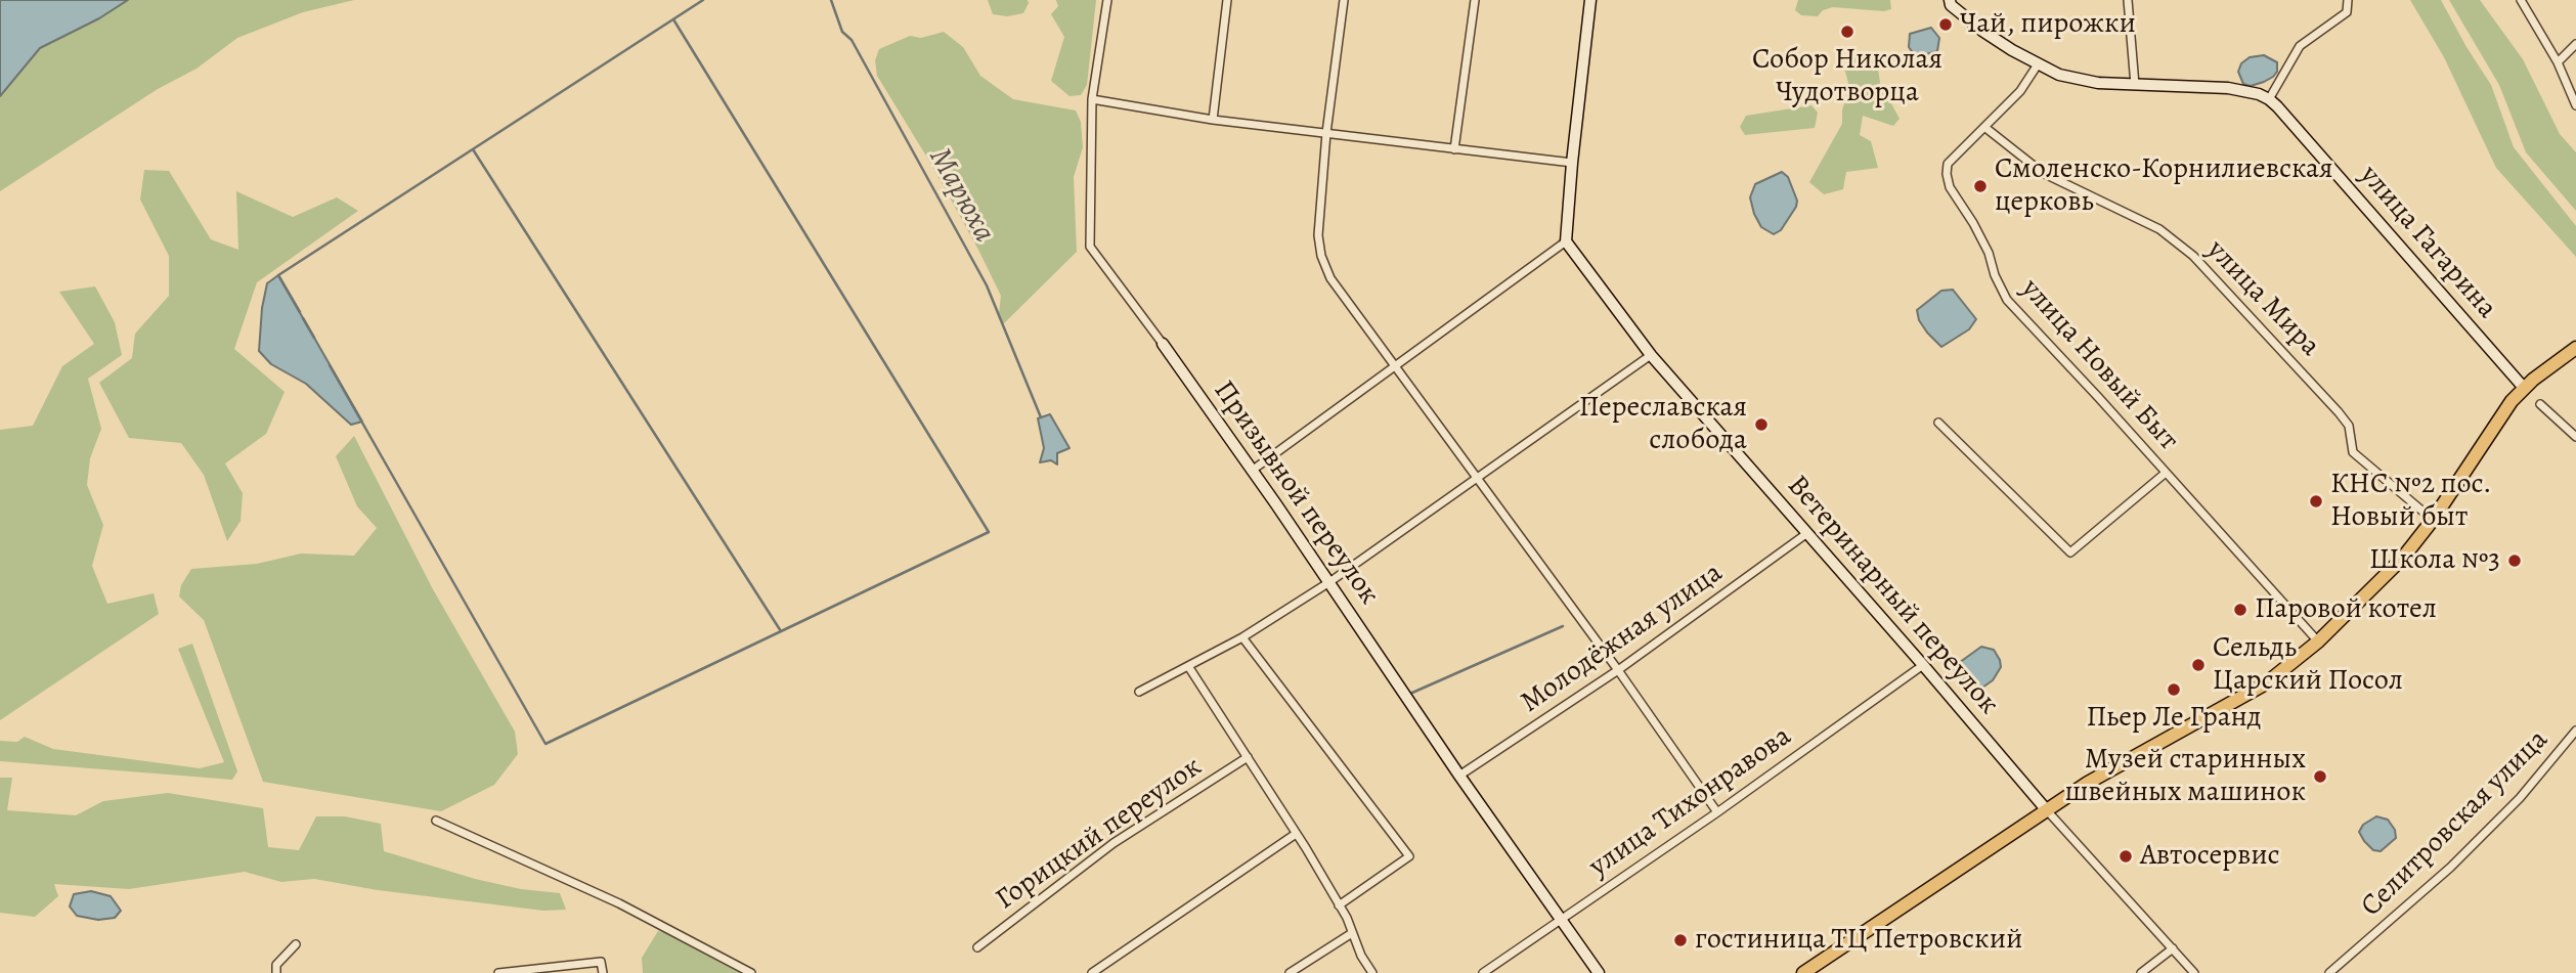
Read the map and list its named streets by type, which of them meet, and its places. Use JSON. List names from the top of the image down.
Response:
{
  "streets": {
    "street": [
      "улица Гагарина",
      "улица Мира",
      "улица Новый Быт",
      "Призывной переулок",
      "Ветеринарный переулок",
      "Молодёжная улица",
      "улица Тихонравова",
      "Селитровская улица",
      "Горицкий переулок"
    ]
  },
  "crossings": [
    ["улица Мира", "улица Новый Быт"],
    ["Призывной переулок", "Молодёжная улица"],
    ["Призывной переулок", "улица Тихонравова"],
    ["Ветеринарный переулок", "Молодёжная улица"],
    ["Ветеринарный переулок", "улица Тихонравова"]
  ],
  "water": ["Марюха"],
  "places": [
    "Чай, пирожки",
    "Собор Николая Чудотворца",
    "Смоленско-Корнилиевская церковь",
    "Переславская слобода",
    "КНС №2 пос. Новый быт",
    "Школа №3",
    "Паровой котел",
    "Сельдь Царский Посол",
    "Пьер Ле Гранд",
    "Музей старинных швейных машинок",
    "Автосервис",
    "гостиница ТЦ Петровский"
  ]
}
